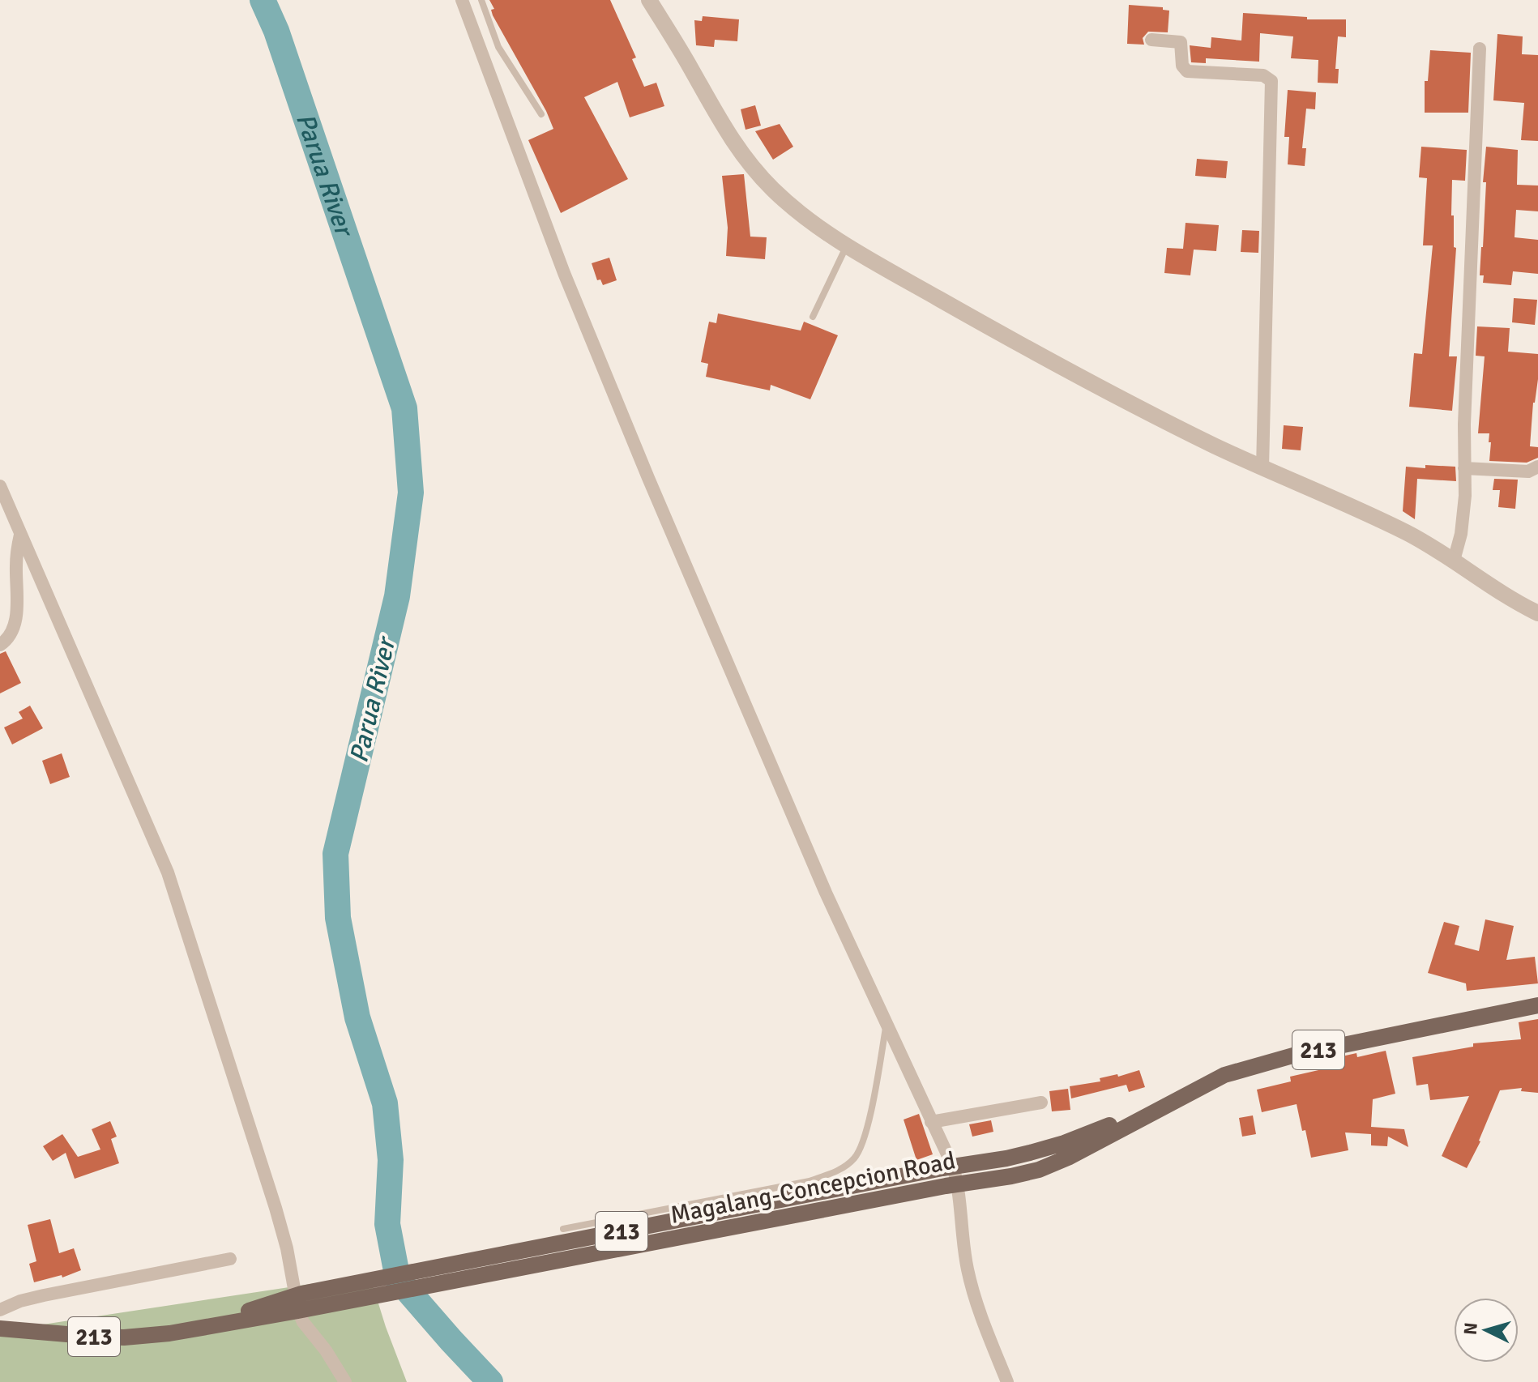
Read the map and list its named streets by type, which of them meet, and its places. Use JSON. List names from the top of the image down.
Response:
{
  "streets": {
    "main road": ["213", "Magalang-Concepcion Road"]
  },
  "water": ["Parua River"],
  "north": "left"
}
